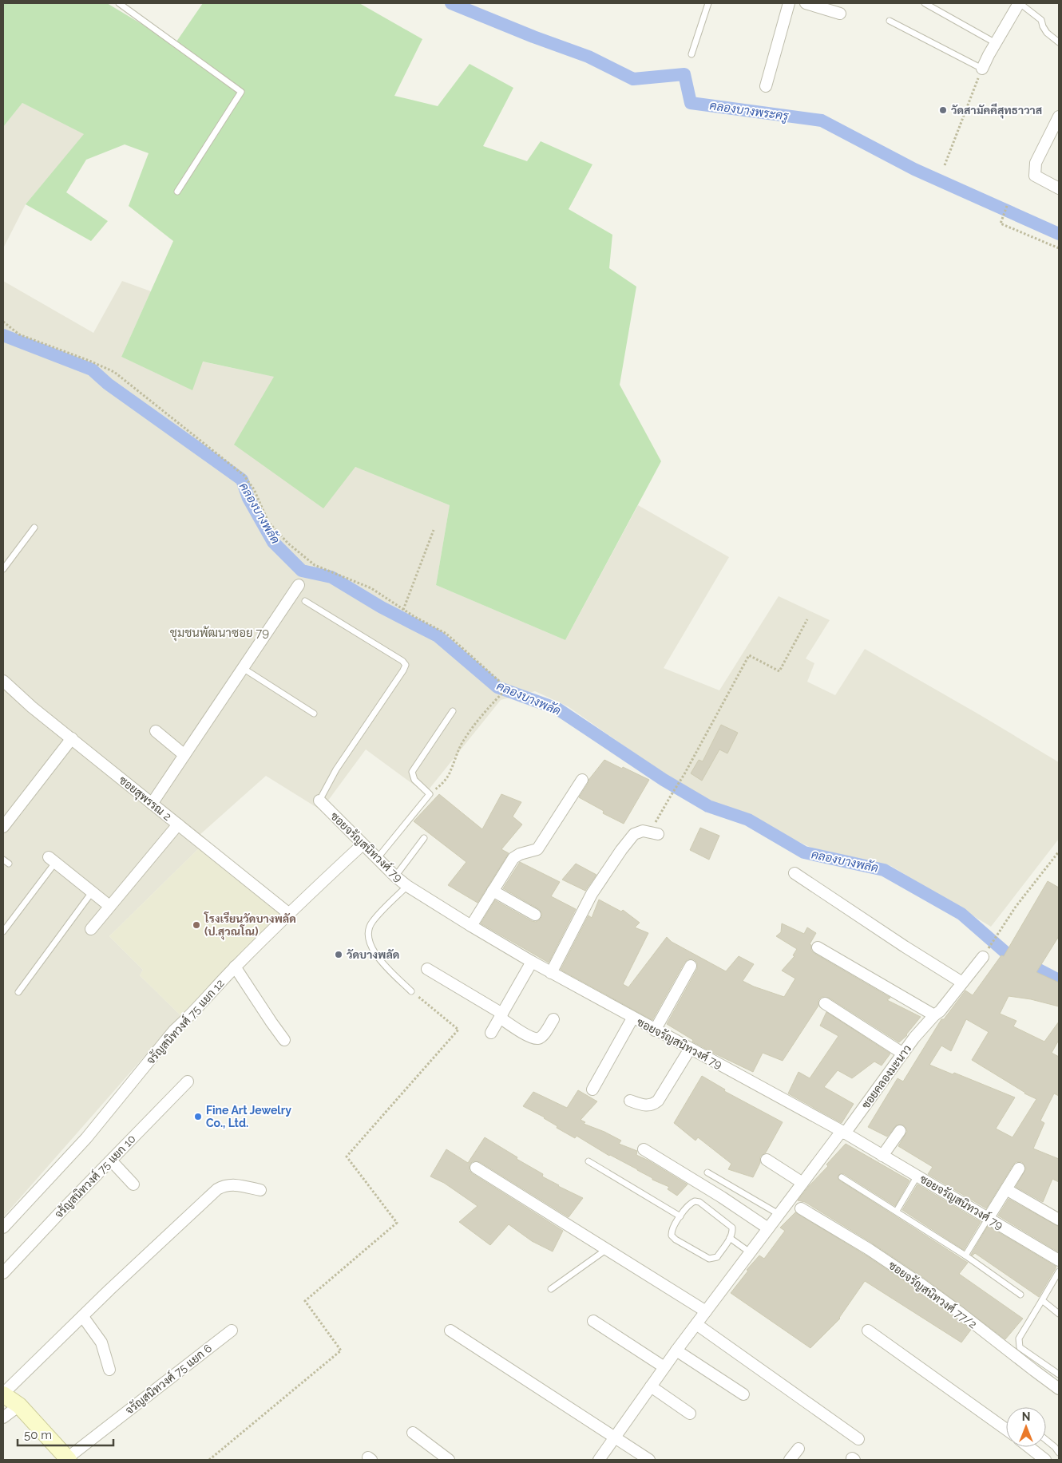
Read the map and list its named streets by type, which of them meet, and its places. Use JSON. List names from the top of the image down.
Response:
{
  "streets": {
    "street": [
      "ซอยสุพรรณ 2",
      "ซอยจรัญสนิทวงศ์ 79",
      "จรัญสนิทวงศ์ 75 แยก 12",
      "ซอยคลองมะนาว",
      "จรัญสนิทวงศ์ 75 แยก 10",
      "ซอยจรัญสนิทวงศ์ 77/2",
      "จรัญสนิทวงศ์ 75 แยก 6"
    ]
  },
  "crossings": [
    ["ซอยสุพรรณ 2", "จรัญสนิทวงศ์ 75 แยก 12"],
    ["ซอยจรัญสนิทวงศ์ 79", "จรัญสนิทวงศ์ 75 แยก 12"],
    ["ซอยจรัญสนิทวงศ์ 79", "ซอยคลองมะนาว"]
  ],
  "districts": ["ชุมชนพัฒนาซอย 79"],
  "water": ["คลองบางพระครู", "คลองบางพลัด"],
  "places": [
    "วัดสามัคคีสุทธาวาส",
    "โรงเรียนวัดบางพลัด (ป.สุวณโณ)",
    "วัดบางพลัด",
    "Fine Art Jewelry Co., Ltd."
  ],
  "scale_bar": "50 m",
  "north": "top"
}
